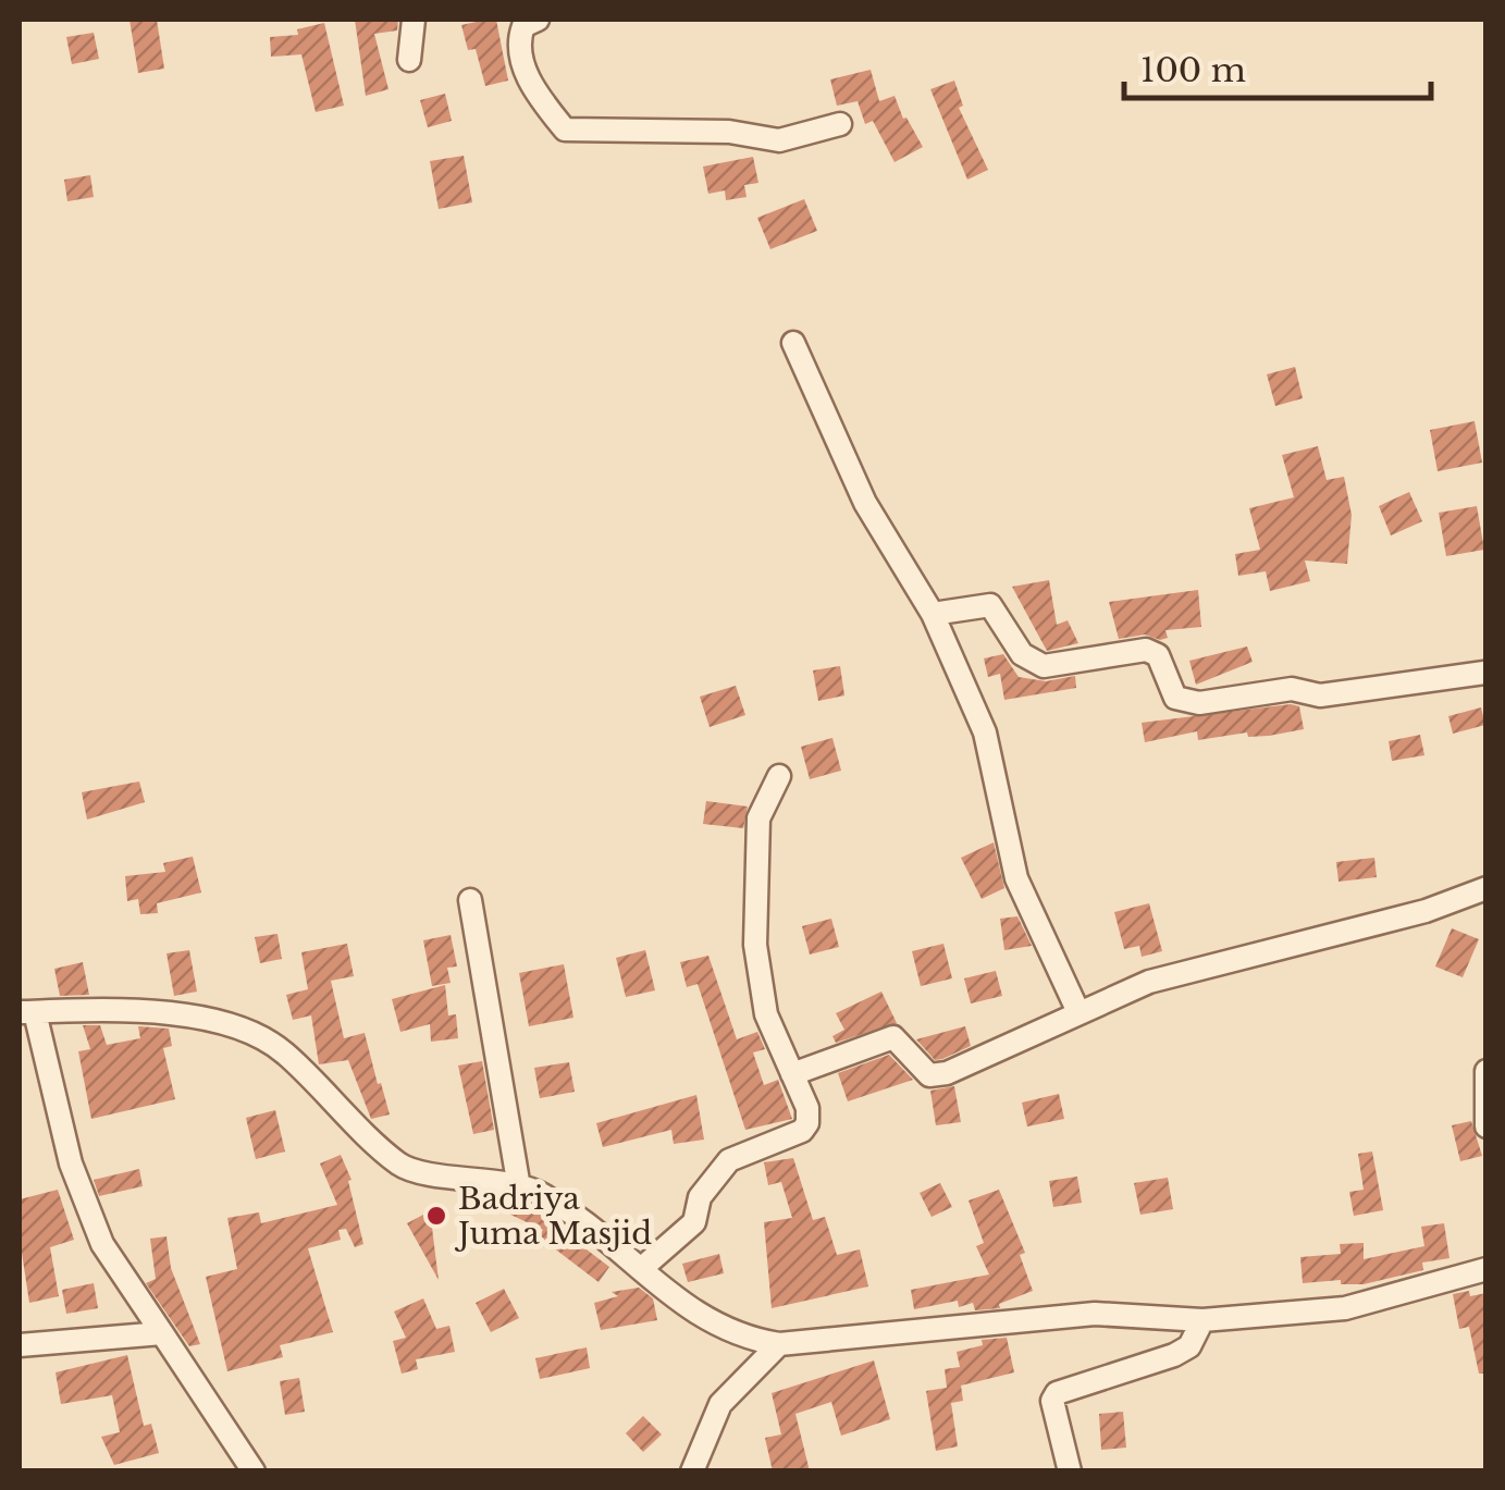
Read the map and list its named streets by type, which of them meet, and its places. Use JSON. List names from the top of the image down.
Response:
{
  "places": ["Badriya Juma Masjid"],
  "scale_bar": "100 m"
}
